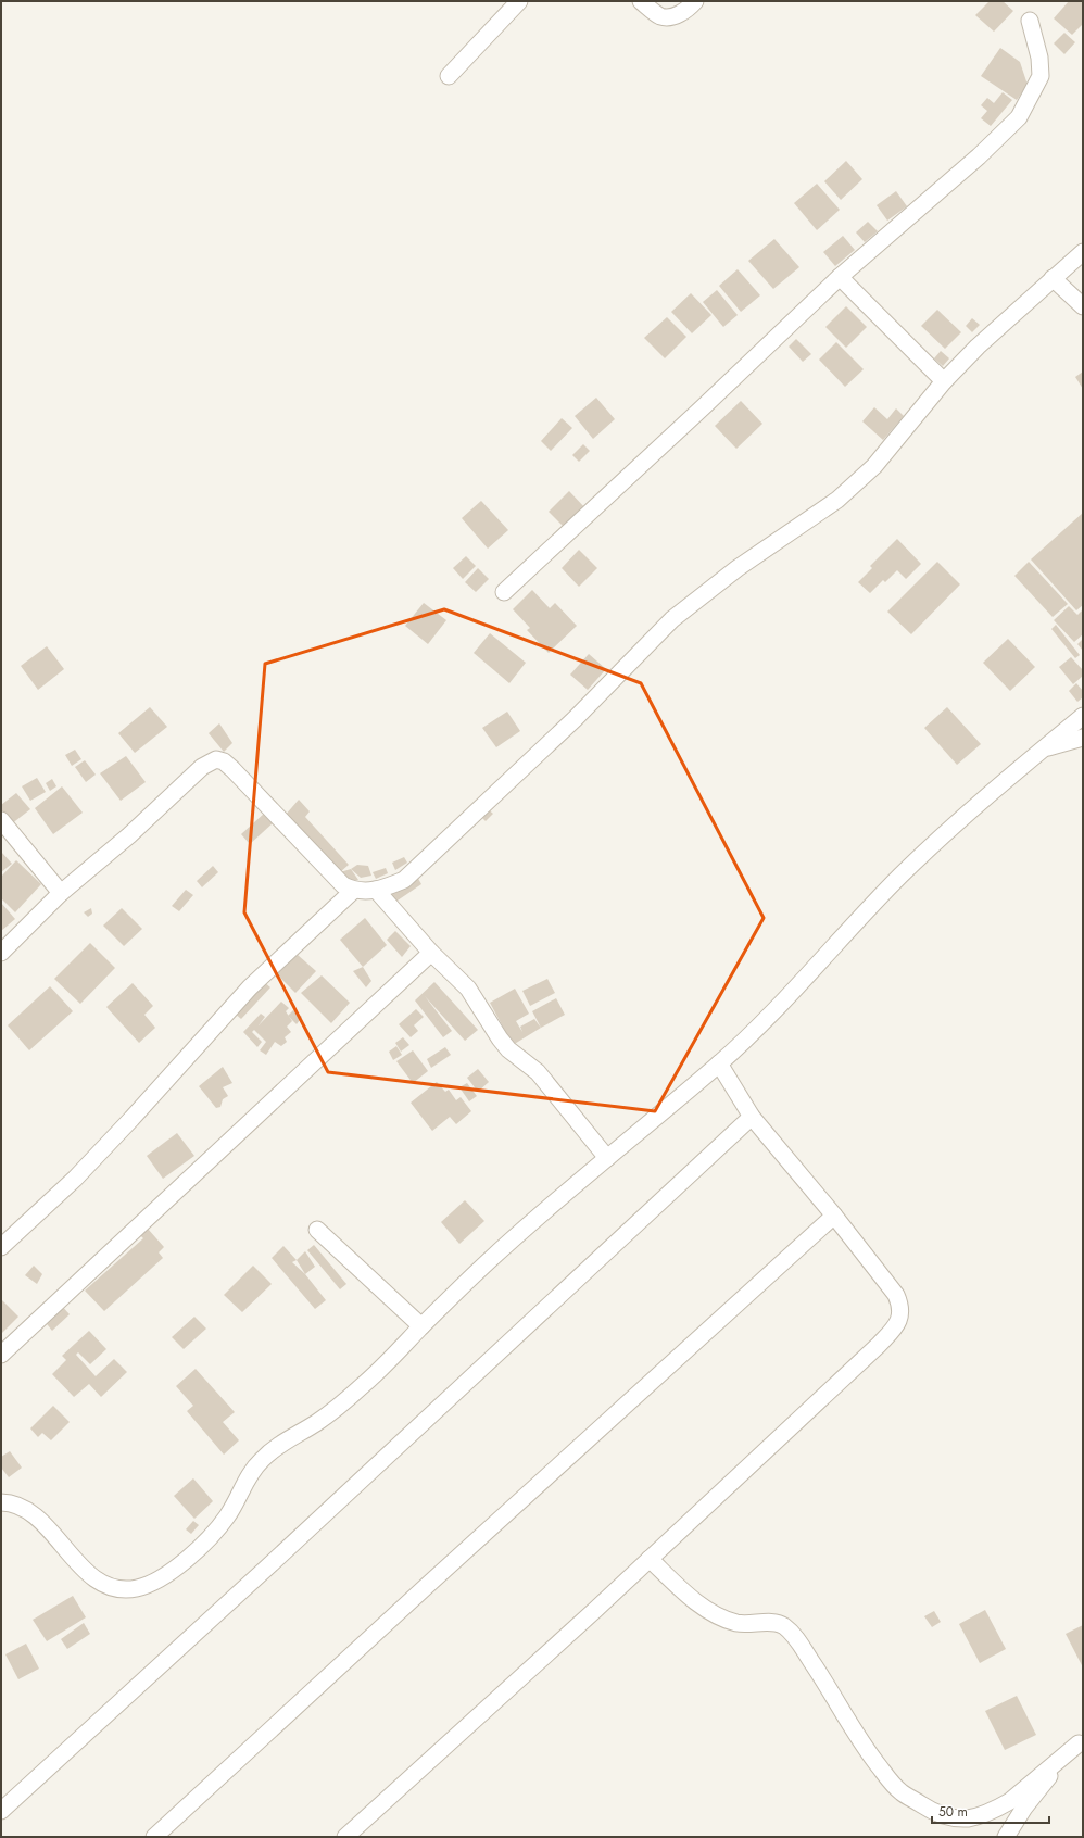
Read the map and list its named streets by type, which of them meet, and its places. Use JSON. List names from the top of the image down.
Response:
{
  "scale_bar": "50 m"
}
